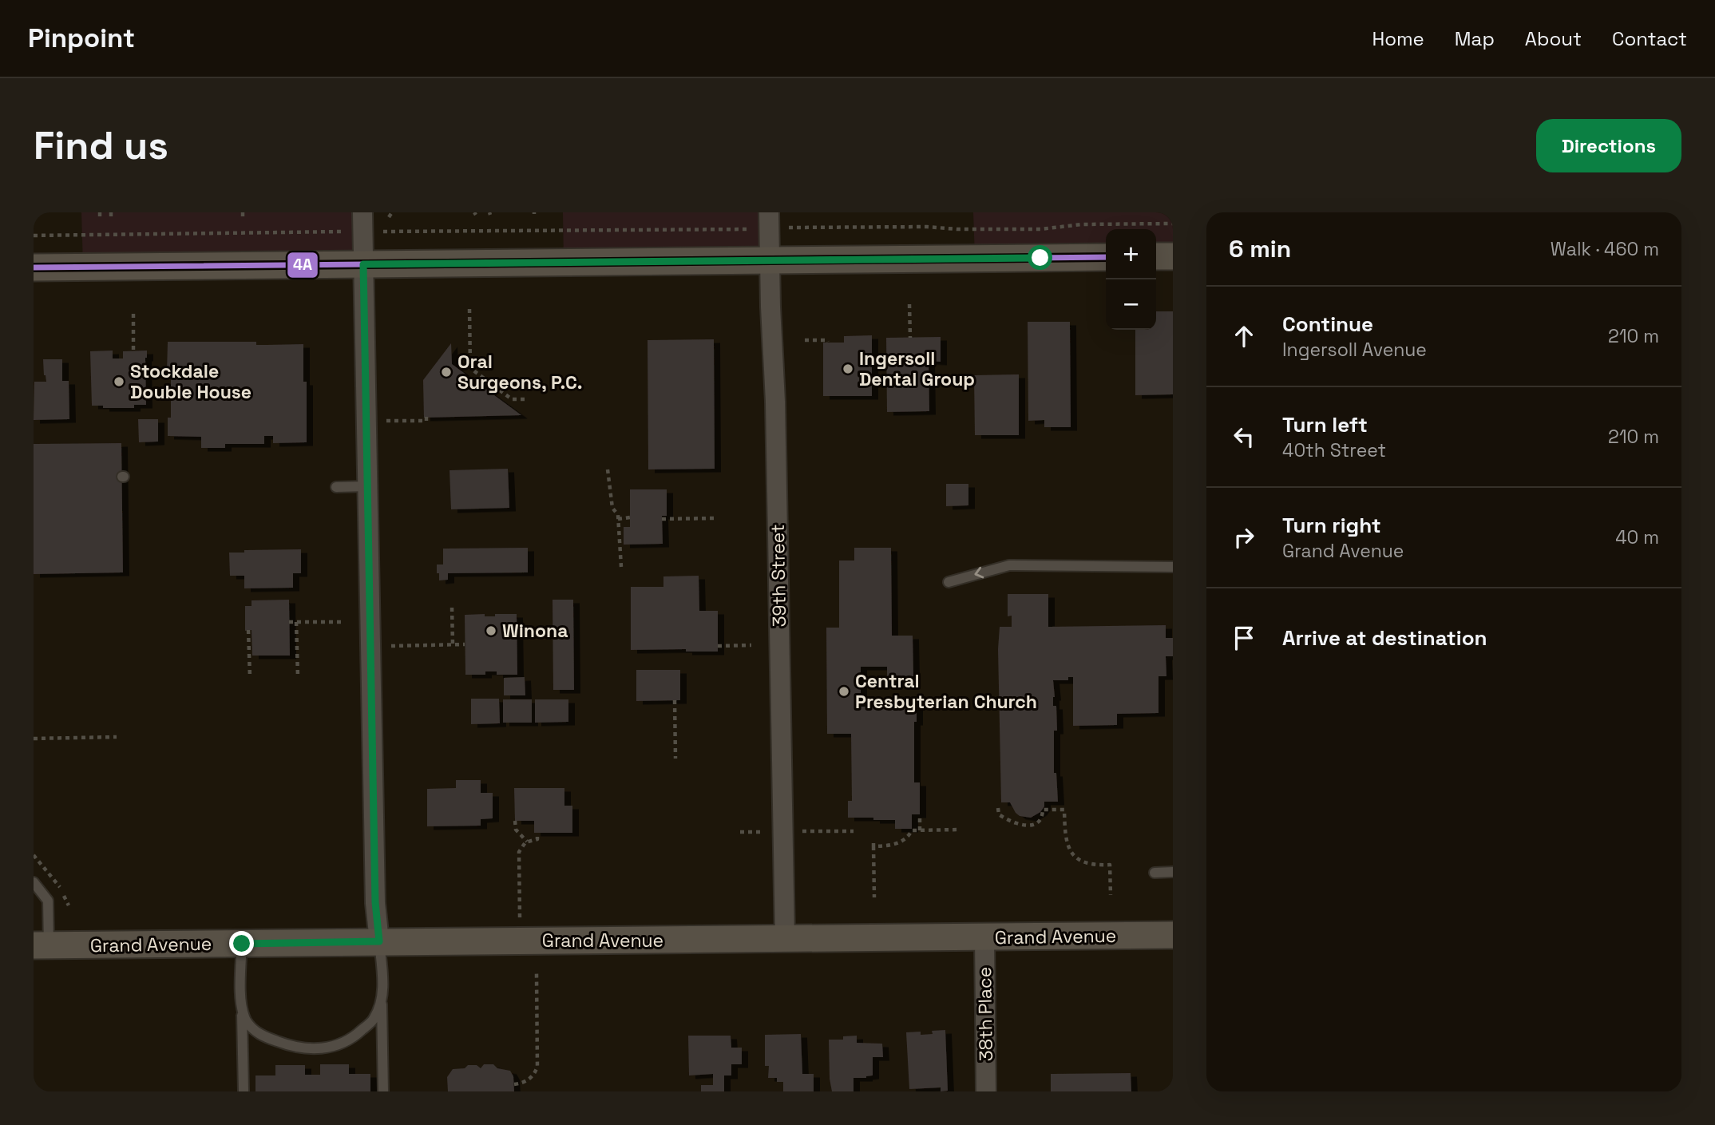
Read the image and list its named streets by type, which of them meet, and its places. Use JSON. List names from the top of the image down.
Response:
{
  "streets": {
    "main road": ["Grand Avenue"],
    "street": ["39th Street", "38th Place"]
  },
  "crossings": [
    ["39th Street", "Grand Avenue"],
    ["Grand Avenue", "38th Place"]
  ],
  "places": [
    "Ingersoll Dental Group",
    "Oral Surgeons, P.C.",
    "Stockdale Double House",
    "Winona",
    "Central Presbyterian Church"
  ],
  "lines": ["transit line 4A"],
  "page": {
    "header": "Pinpoint",
    "nav": [
      "Home",
      "Map",
      "About",
      "Contact"
    ],
    "buttons": "Directions",
    "title": "Find us",
    "heading": ["6 min", "Walk · 460 m"],
    "map_buttons": ["+", "−"],
    "list": [
      ["Continue", "Ingersoll Avenue", "210 m"],
      ["Turn left", "40th Street", "210 m"],
      ["Turn right", "Grand Avenue", "40 m"],
      "Arrive at destination"
    ]
  }
}
